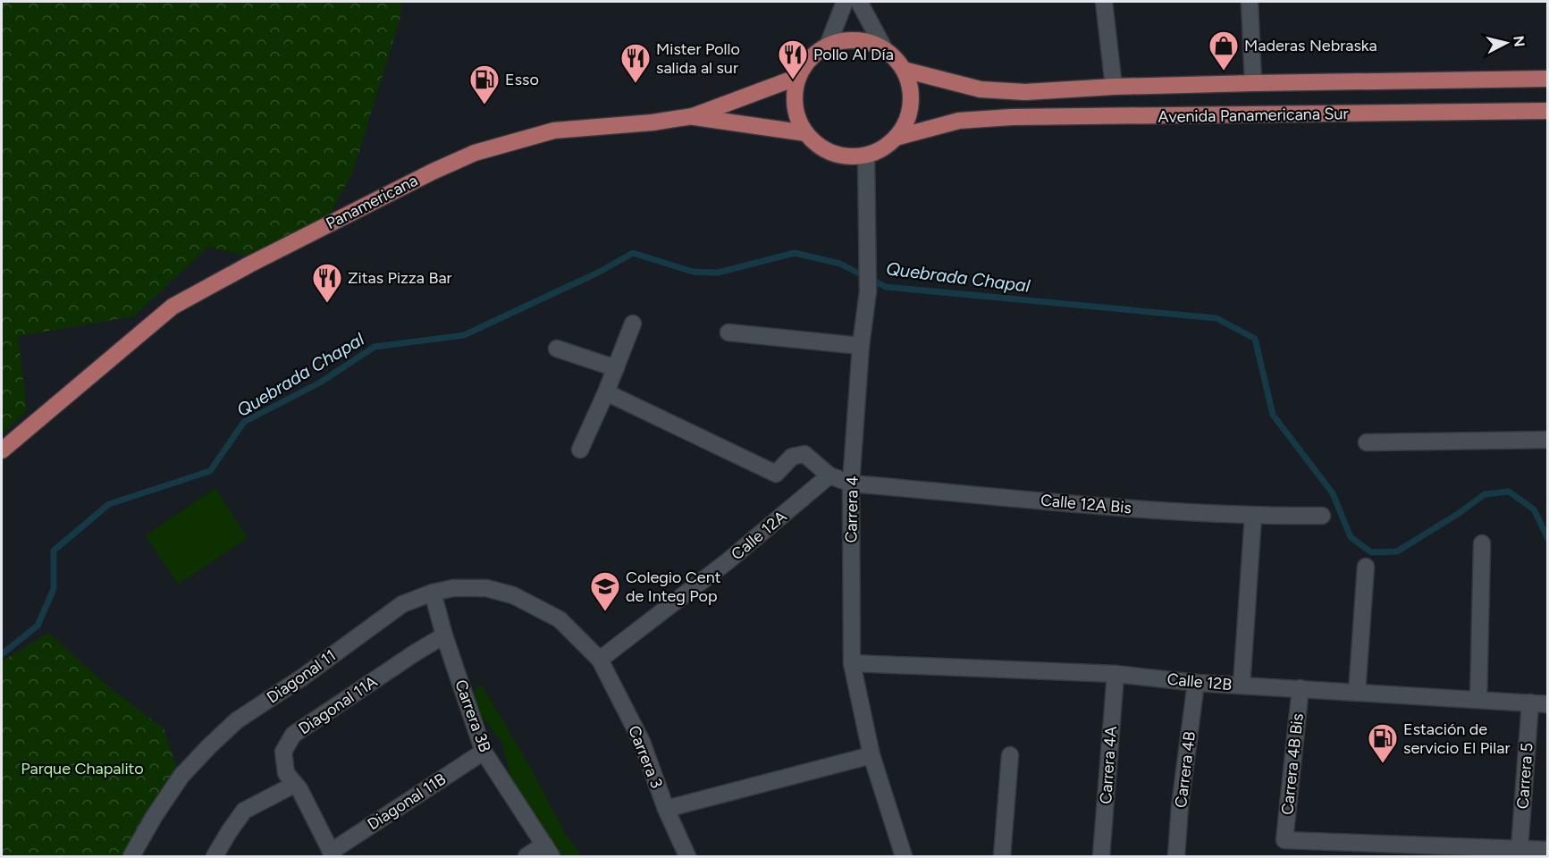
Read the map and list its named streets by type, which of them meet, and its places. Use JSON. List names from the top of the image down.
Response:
{
  "streets": {
    "main road": ["Avenida Panamericana Sur", "Panamericana"],
    "street": [
      "Calle 12A Bis",
      "Carrera 4",
      "Calle 12A",
      "Diagonal 11",
      "Calle 12B",
      "Diagonal 11A",
      "Carrera 3B",
      "Carrera 3",
      "Carrera 4B Bis",
      "Carrera 4A",
      "Carrera 4B",
      "Carrera 5",
      "Diagonal 11B"
    ]
  },
  "crossings": [
    ["Avenida Panamericana Sur", "Panamericana"],
    ["Avenida Panamericana Sur", "Carrera 4"],
    ["Panamericana", "Carrera 4"],
    ["Calle 12A Bis", "Carrera 4"],
    ["Carrera 4", "Calle 12B"],
    ["Calle 12A", "Diagonal 11"],
    ["Calle 12A", "Carrera 3"],
    ["Diagonal 11", "Carrera 3B"],
    ["Diagonal 11", "Carrera 3"],
    ["Calle 12B", "Carrera 4B Bis"],
    ["Calle 12B", "Carrera 4A"],
    ["Calle 12B", "Carrera 4B"],
    ["Calle 12B", "Carrera 5"],
    ["Diagonal 11A", "Carrera 3B"],
    ["Diagonal 11A", "Diagonal 11B"],
    ["Carrera 3B", "Diagonal 11B"],
    ["Carrera 4B Bis", "Carrera 5"]
  ],
  "water": ["Quebrada Chapal"],
  "parks": ["Parque Chapalito"],
  "places": {
    "shop": ["Maderas Nebraska"],
    "restaurant": ["Pollo Al Día", "Mister Pollo salida al sur", "Zitas Pizza Bar"],
    "fuel station": ["Esso", "Estación de servicio El Pilar"],
    "school or university": ["Colegio Cent de Integ Pop"]
  },
  "north": "right"
}
